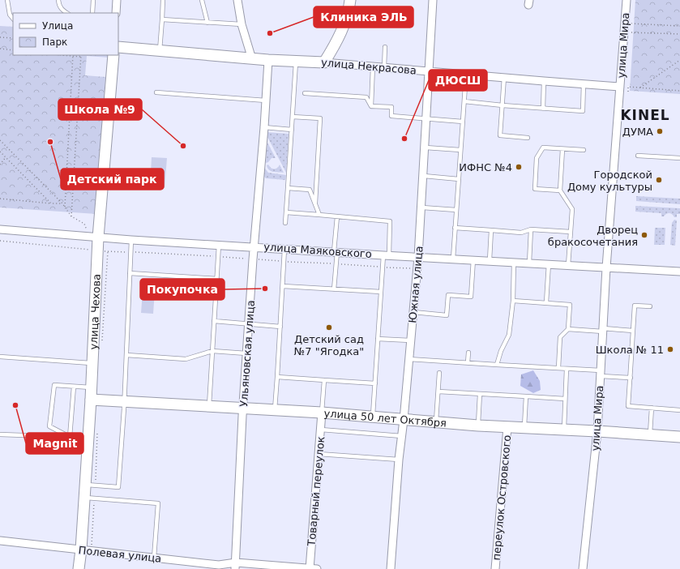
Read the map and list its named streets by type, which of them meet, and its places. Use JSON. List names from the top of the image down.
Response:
{
  "streets": {
    "main road": ["улица Некрасова", "улица Чехова", "улица 50 лет Октября"],
    "street": [
      "улица Мира",
      "улица Маяковского",
      "Южная улица",
      "Ульяновская улица",
      "Товарный переулок",
      "переулок Островского",
      "Полевая улица"
    ]
  },
  "crossings": [
    ["улица Мира", "улица Некрасова"],
    ["улица Мира", "улица Маяковского"],
    ["улица Мира", "улица 50 лет Октября"],
    ["улица Некрасова", "Южная улица"],
    ["улица Некрасова", "Ульяновская улица"],
    ["улица Маяковского", "Южная улица"],
    ["улица Маяковского", "улица Чехова"],
    ["улица Маяковского", "Ульяновская улица"],
    ["Южная улица", "улица 50 лет Октября"],
    ["улица Чехова", "улица 50 лет Октября"],
    ["улица Чехова", "Полевая улица"],
    ["Ульяновская улица", "улица 50 лет Октября"],
    ["Ульяновская улица", "Полевая улица"],
    ["улица 50 лет Октября", "Товарный переулок"],
    ["улица 50 лет Октября", "переулок Островского"],
    ["Товарный переулок", "Полевая улица"]
  ],
  "districts": ["KINEL"],
  "places": [
    "Клиника ЭЛЬ",
    "ДУМА",
    "ДЮСШ",
    "Детский парк",
    "Школа №9",
    "ИФНС №4",
    "Городской Дому культуры",
    "Дворец бракосочетания",
    "Покупочка",
    "Детский сад №7 \"Ягодка\"",
    "Школа № 11",
    "Magnit"
  ],
  "legend": ["Улица", "Парк"]
}
